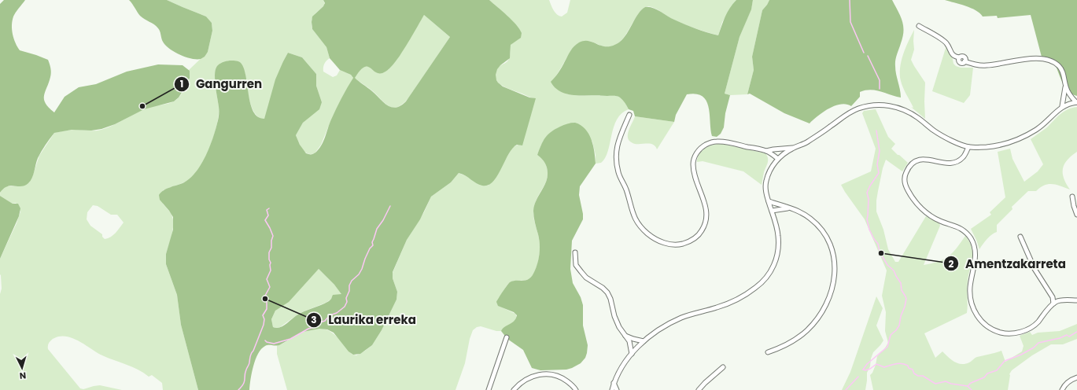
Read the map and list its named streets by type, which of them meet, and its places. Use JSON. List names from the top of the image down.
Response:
{
  "places": ["Gangurren", "Amentzakarreta", "Laurika erreka"],
  "north": "bottom"
}
